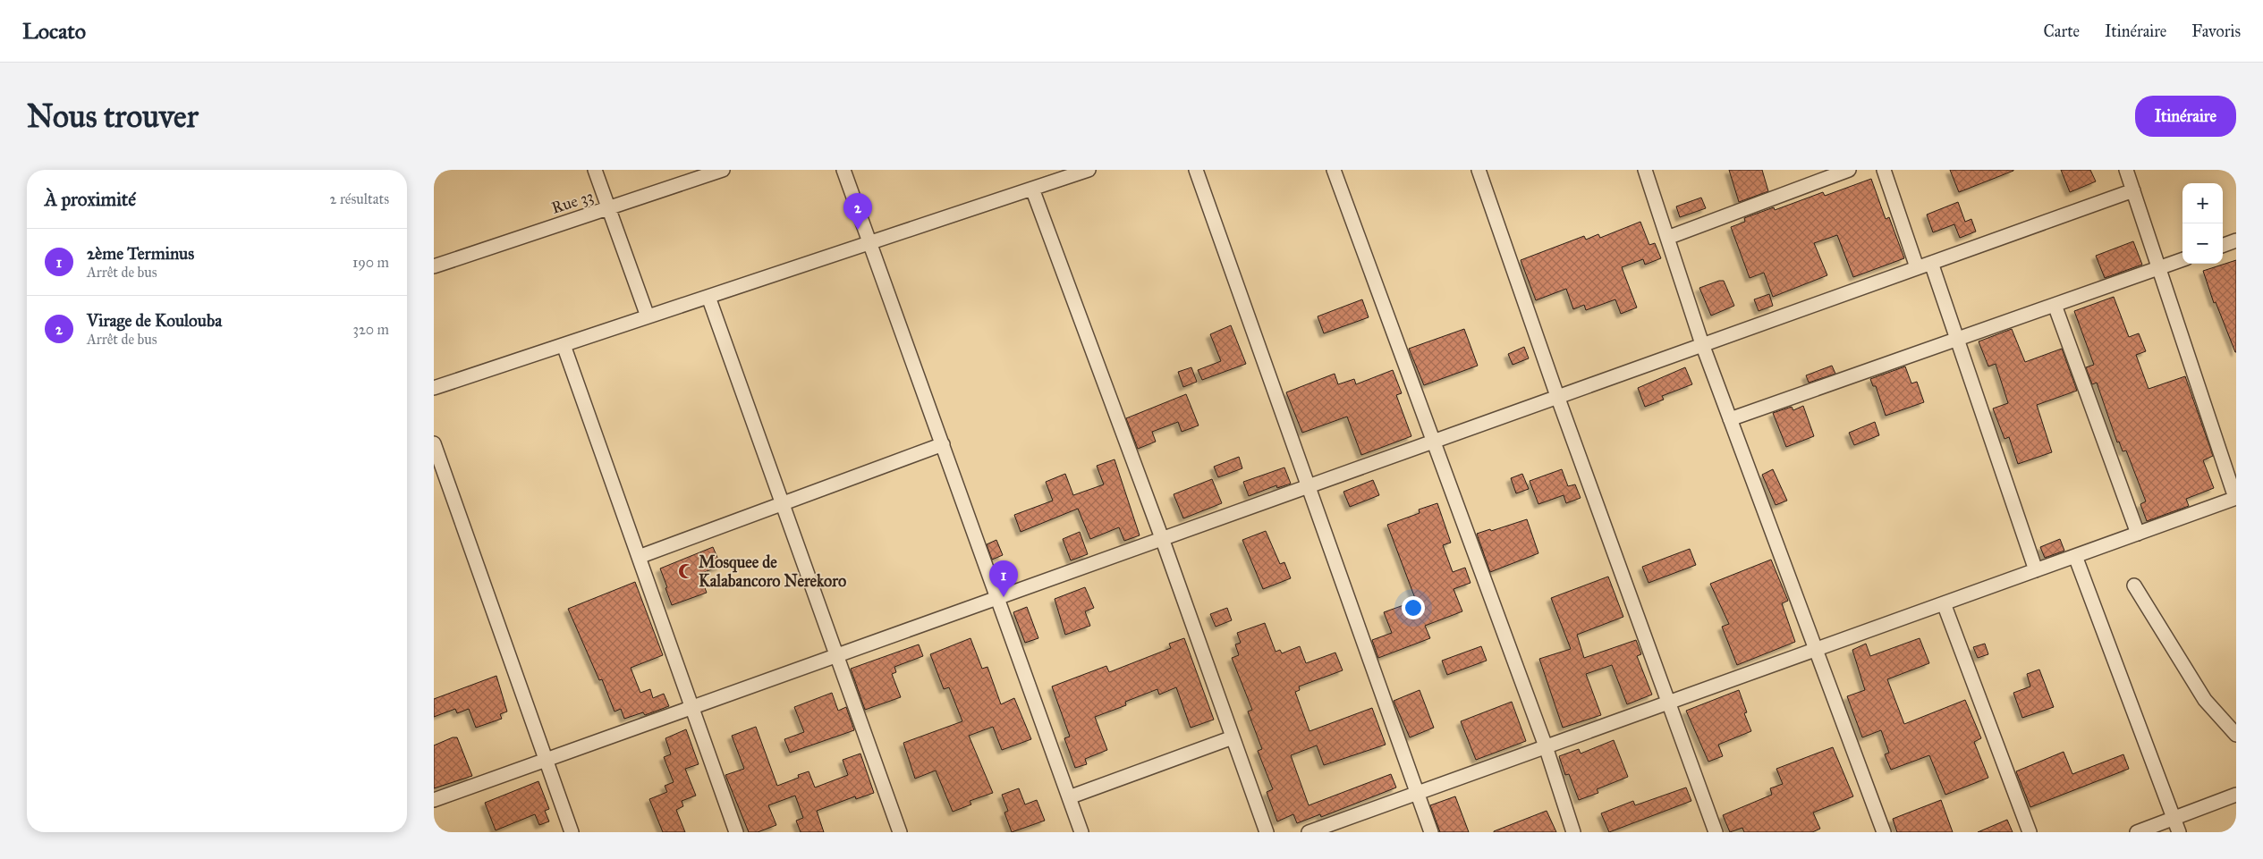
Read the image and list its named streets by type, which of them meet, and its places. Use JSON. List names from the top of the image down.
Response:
{
  "streets": {
    "street": ["Rue 33"]
  },
  "places": {
    "mosque": ["Mosquee de Kalabancoro Nerekoro"]
  },
  "page": {
    "header": "Locato",
    "nav": ["Carte", "Itinéraire", "Favoris"],
    "buttons": "Itinéraire",
    "title": "Nous trouver",
    "heading": ["À proximité", "2 résultats"],
    "map_buttons": ["+", "−"],
    "pins": ["2", "1"],
    "list": [
      {
        "mark": "1",
        "name": "2ème Terminus",
        "note": "Arrêt de bus",
        "value": "190 m"
      },
      {
        "mark": "2",
        "name": "Virage de Koulouba",
        "note": "Arrêt de bus",
        "value": "320 m"
      }
    ]
  }
}
